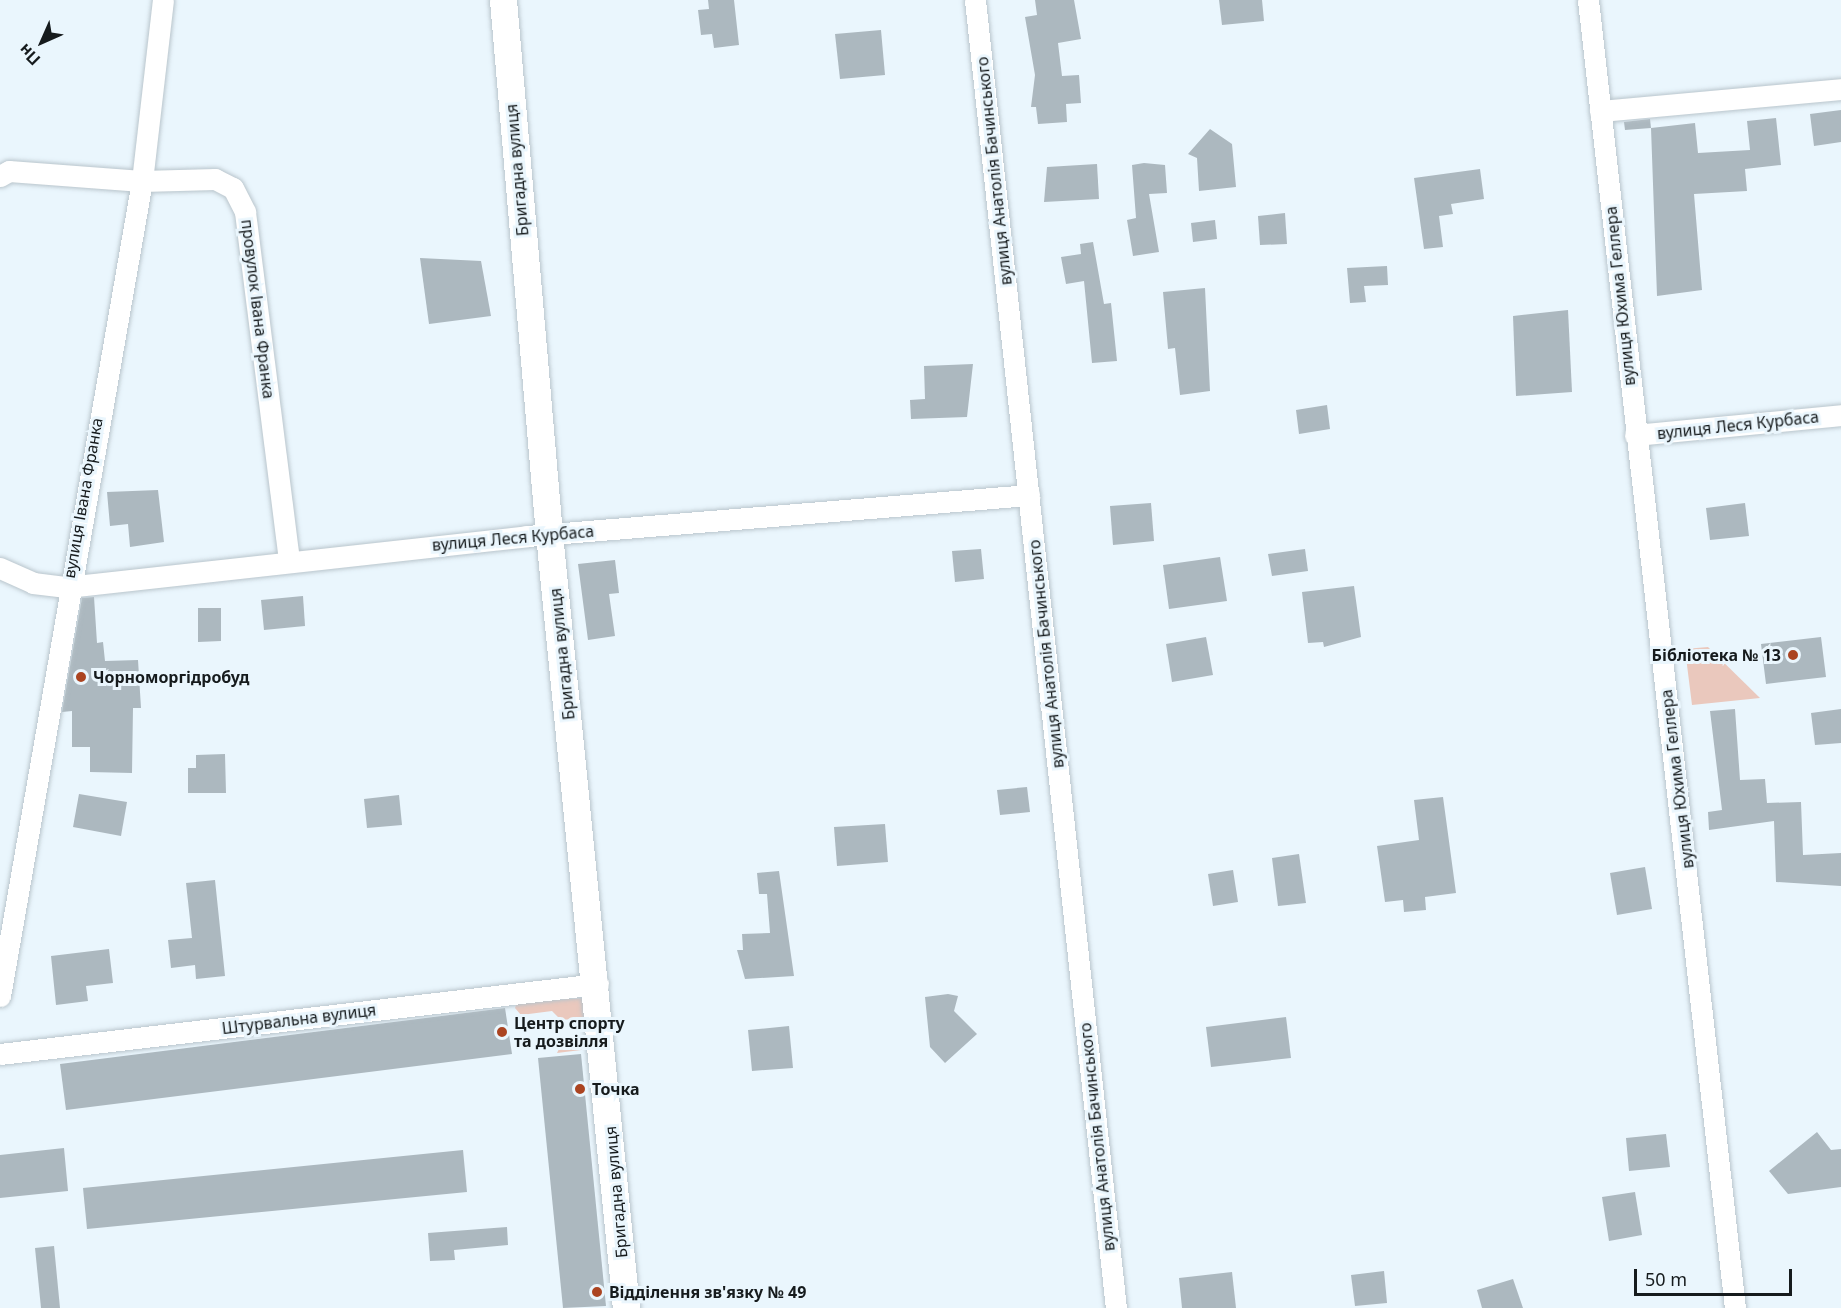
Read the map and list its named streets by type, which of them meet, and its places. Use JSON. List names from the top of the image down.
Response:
{
  "streets": {
    "street": [
      "Бригадна вулиця",
      "вулиця Анатолія Бачинського",
      "вулиця Юхима Геллера",
      "провулок Івана Франка",
      "вулиця Леся Курбаса",
      "вулиця Івана Франка",
      "Штурвальна вулиця"
    ]
  },
  "crossings": [
    ["Бригадна вулиця", "вулиця Леся Курбаса"],
    ["Бригадна вулиця", "Штурвальна вулиця"],
    ["вулиця Анатолія Бачинського", "вулиця Леся Курбаса"],
    ["вулиця Юхима Геллера", "вулиця Леся Курбаса"],
    ["провулок Івана Франка", "вулиця Леся Курбаса"],
    ["провулок Івана Франка", "вулиця Івана Франка"],
    ["вулиця Леся Курбаса", "вулиця Івана Франка"]
  ],
  "places": [
    "Бібліотека № 13",
    "Чорноморгідробуд",
    "Центр спорту та дозвілля",
    "Точка",
    "Відділення зв'язку № 49"
  ],
  "scale_bar": "50 m",
  "north": "bottom left"
}
